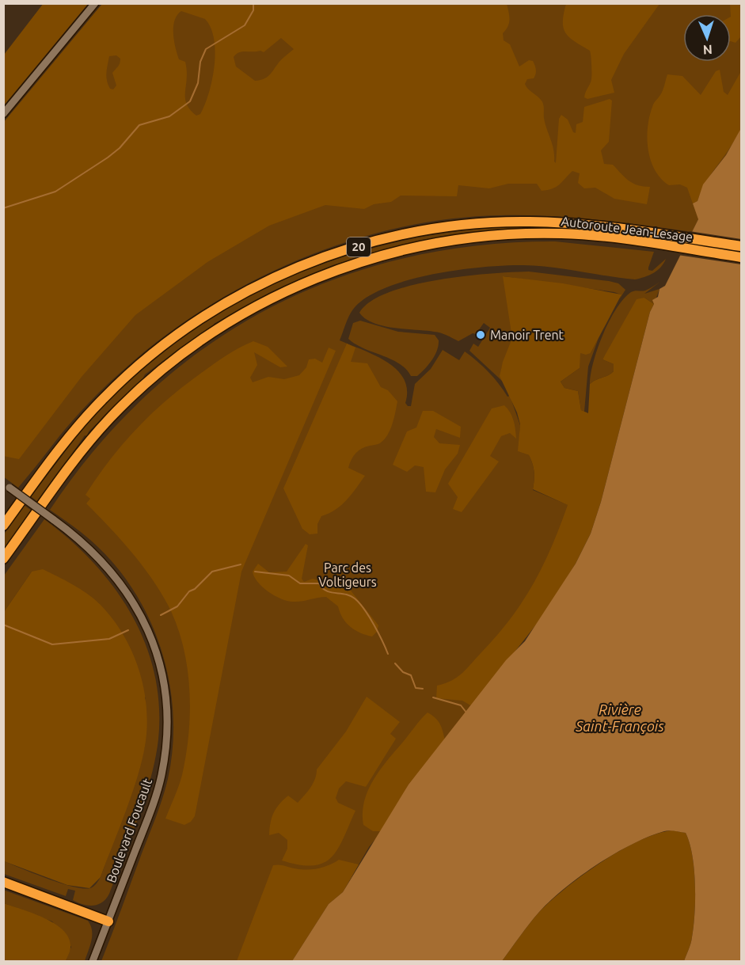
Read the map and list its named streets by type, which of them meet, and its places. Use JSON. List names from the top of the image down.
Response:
{
  "streets": {
    "highway": ["Autoroute Jean-Lesage", "20"],
    "street": ["Boulevard Foucault"]
  },
  "water": ["Rivière Saint-François"],
  "parks": ["Parc des Voltigeurs"],
  "places": ["Manoir Trent"],
  "north": "bottom"
}
